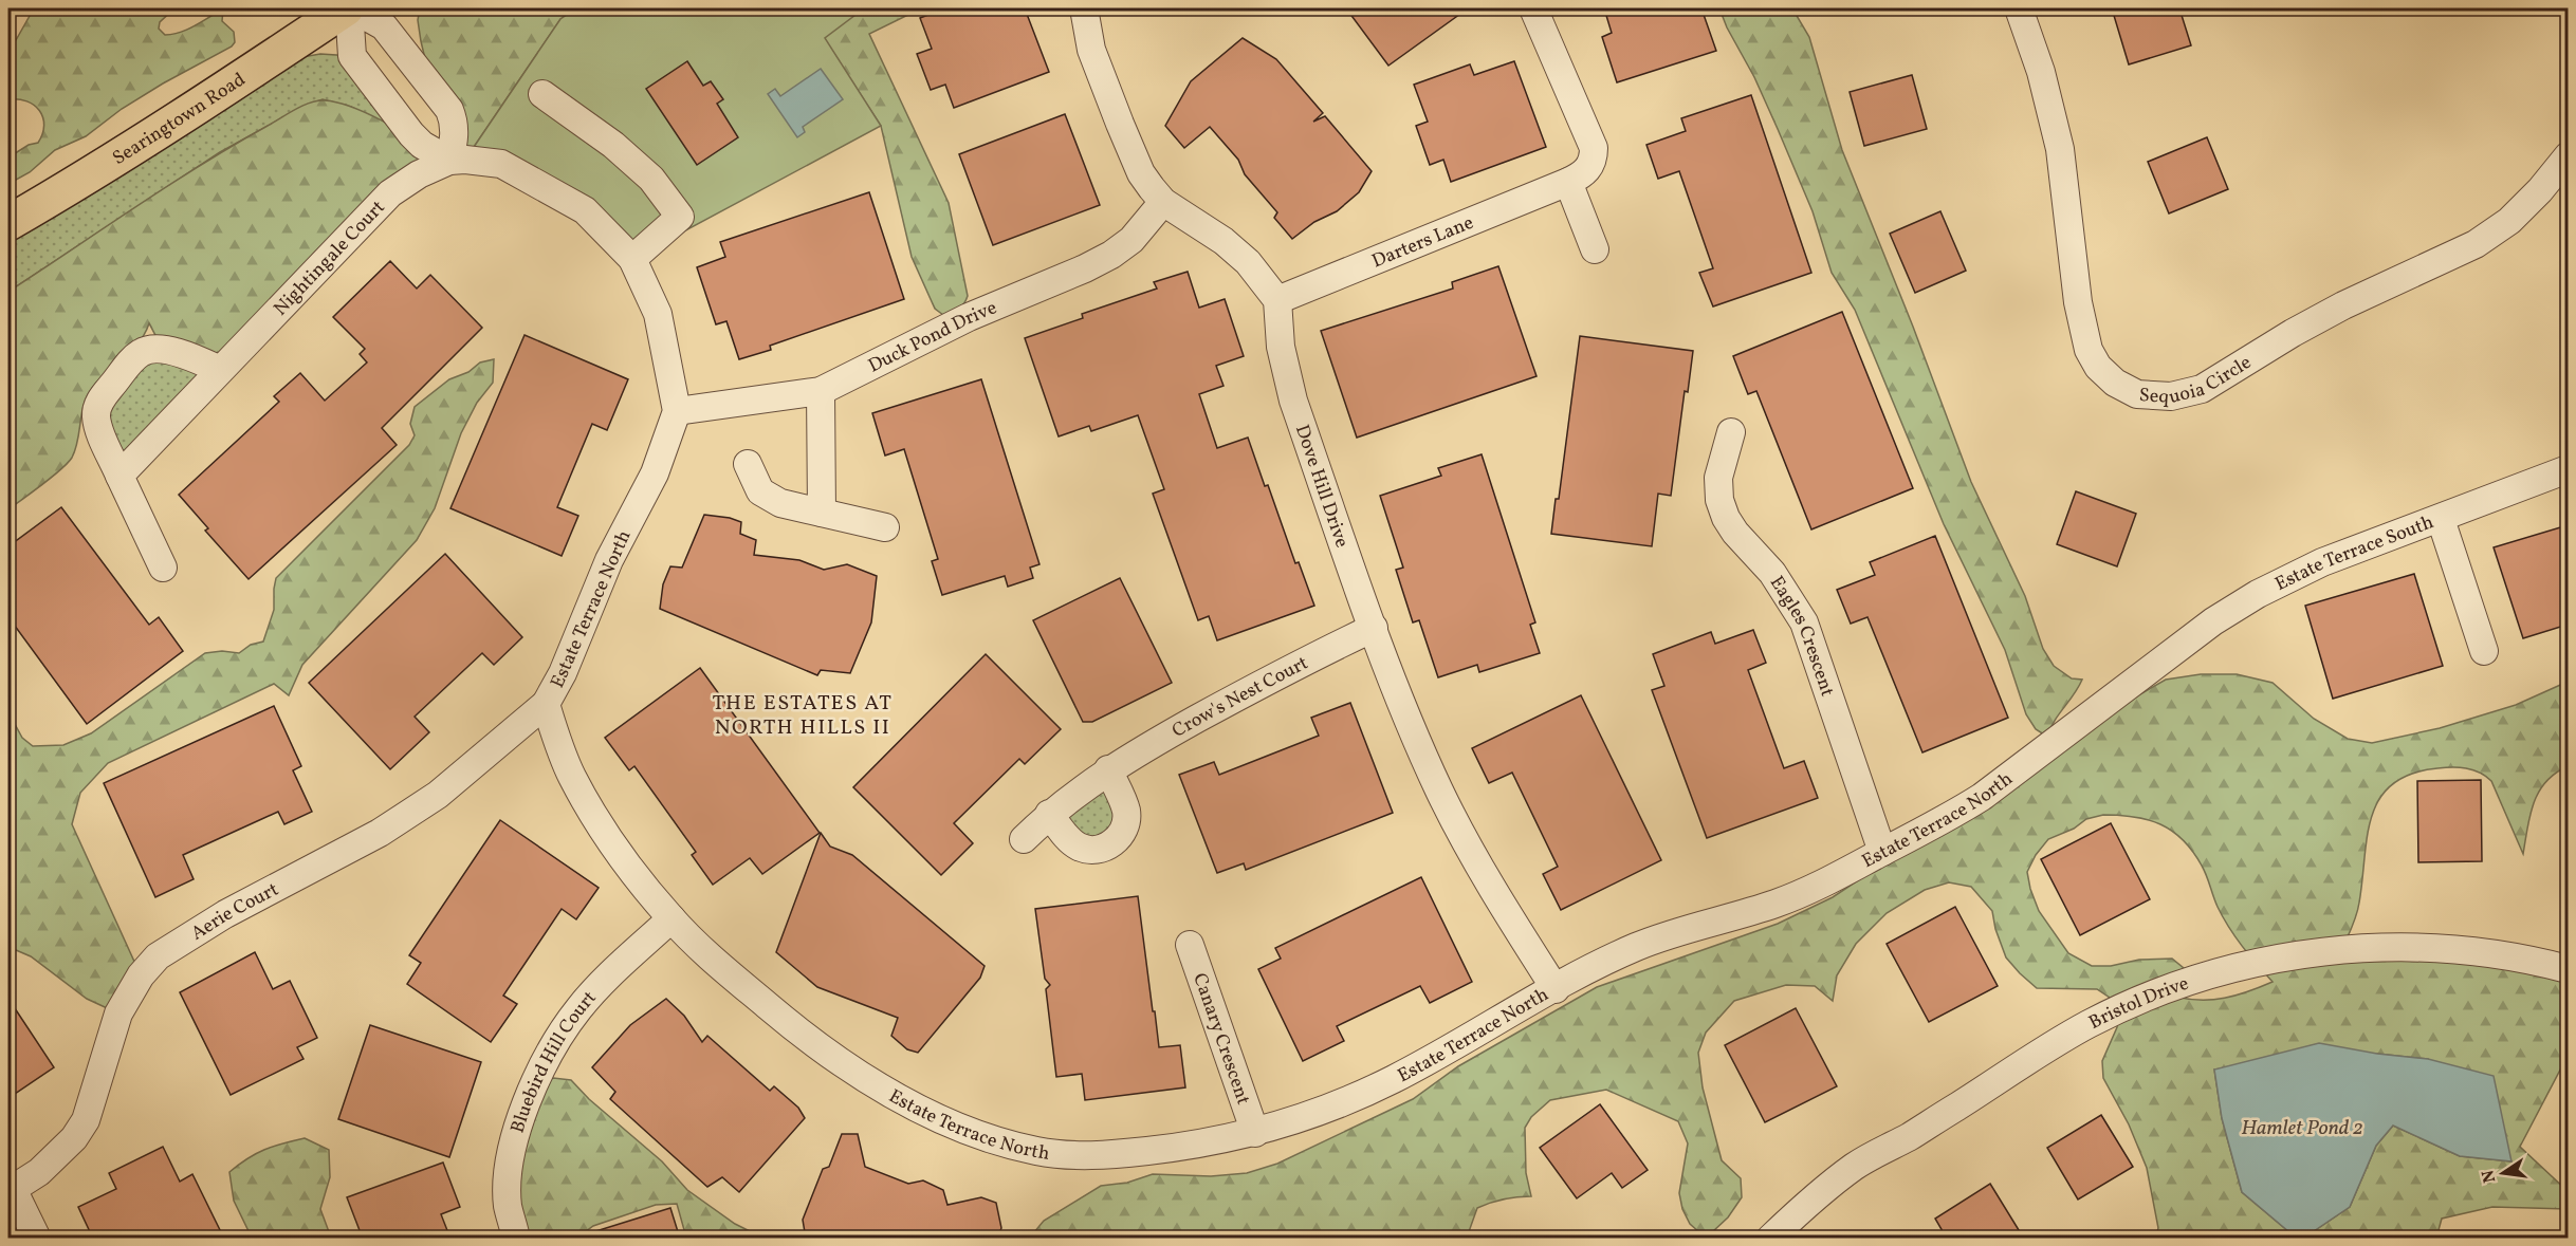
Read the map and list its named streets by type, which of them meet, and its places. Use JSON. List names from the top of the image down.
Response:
{
  "streets": {
    "main road": ["Searingtown Road"],
    "street": [
      "Darters Lane",
      "Nightingale Court",
      "Duck Pond Drive",
      "Sequoia Circle",
      "Dove Hill Drive",
      "Estate Terrace South",
      "Estate Terrace North",
      "Eagles Crescent",
      "Crow's Nest Court",
      "Aerie Court",
      "Bristol Drive",
      "Canary Crescent",
      "Bluebird Hill Court"
    ]
  },
  "crossings": [
    ["Darters Lane", "Dove Hill Drive"],
    ["Duck Pond Drive", "Estate Terrace North"],
    ["Dove Hill Drive", "Estate Terrace North"],
    ["Dove Hill Drive", "Crow's Nest Court"],
    ["Estate Terrace South", "Estate Terrace North"],
    ["Estate Terrace North", "Eagles Crescent"],
    ["Estate Terrace North", "Aerie Court"],
    ["Estate Terrace North", "Canary Crescent"],
    ["Estate Terrace North", "Bluebird Hill Court"]
  ],
  "districts": ["THE ESTATES AT NORTH HILLS II"],
  "water": ["Hamlet Pond 2"],
  "north": "left"
}
